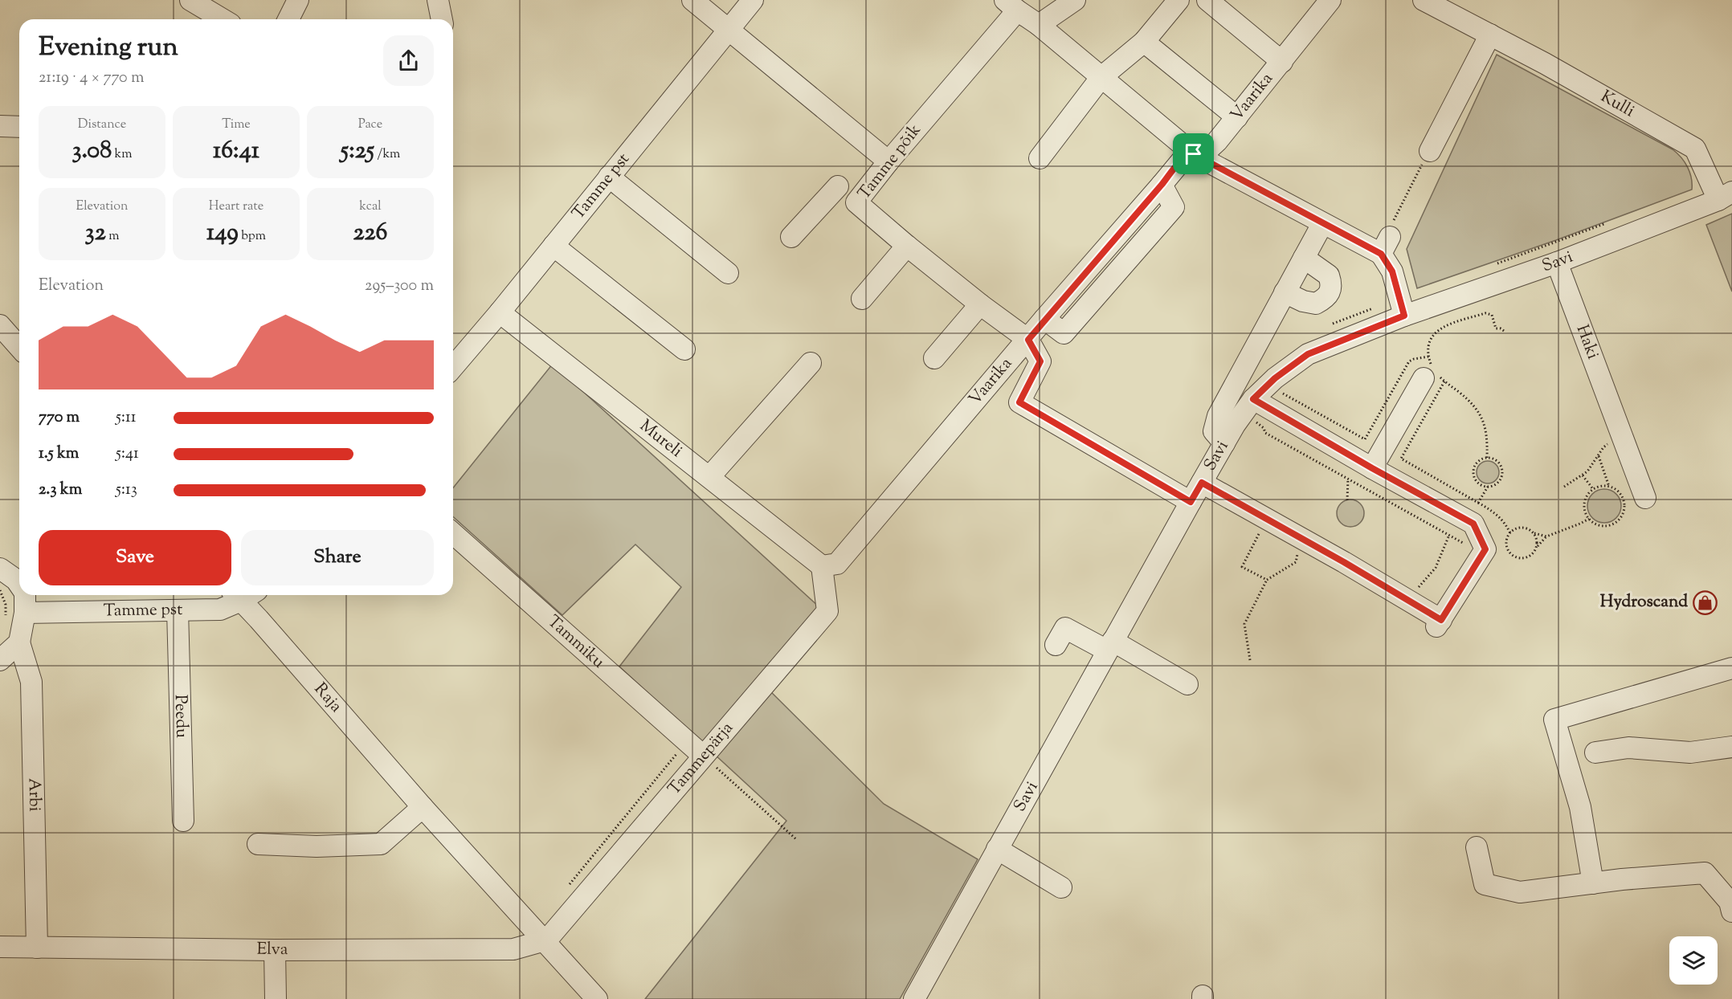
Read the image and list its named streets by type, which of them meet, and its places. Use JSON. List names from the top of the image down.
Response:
{
  "streets": {
    "street": [
      "Vaarika",
      "Kulli",
      "Tamme põik",
      "Tamme pst",
      "Savi",
      "Haki",
      "Mureli",
      "Tammiku",
      "Raja",
      "Peedu",
      "Tammepärja",
      "Arbi",
      "Elva"
    ]
  },
  "crossings": [
    ["Vaarika", "Tamme põik"],
    ["Vaarika", "Mureli"],
    ["Vaarika", "Tammepärja"],
    ["Kulli", "Savi"],
    ["Tamme pst", "Mureli"],
    ["Tamme pst", "Peedu"],
    ["Savi", "Haki"],
    ["Mureli", "Tammepärja"],
    ["Tammiku", "Tammepärja"],
    ["Raja", "Tammepärja"],
    ["Raja", "Elva"],
    ["Tammepärja", "Elva"],
    ["Arbi", "Elva"]
  ],
  "places": {
    "shop": ["Hydroscand"]
  },
  "page": {
    "heading": ["Evening run", "21:19 · 4 × 770 m"],
    "stats": [
      ["Distance", "3.08 km"],
      ["Time", "16:41"],
      ["Pace", "5:25 /km"],
      ["Elevation", "32 m"],
      ["Heart rate", "149 bpm"],
      ["kcal", "226"]
    ],
    "chart": ["Elevation", "295–300 m"],
    "list": [
      {
        "name": "770 m",
        "note": "5:11"
      },
      {
        "name": "1.5 km",
        "note": "5:41"
      },
      {
        "name": "2.3 km",
        "note": "5:13"
      }
    ],
    "buttons": ["Save", "Share"]
  }
}
